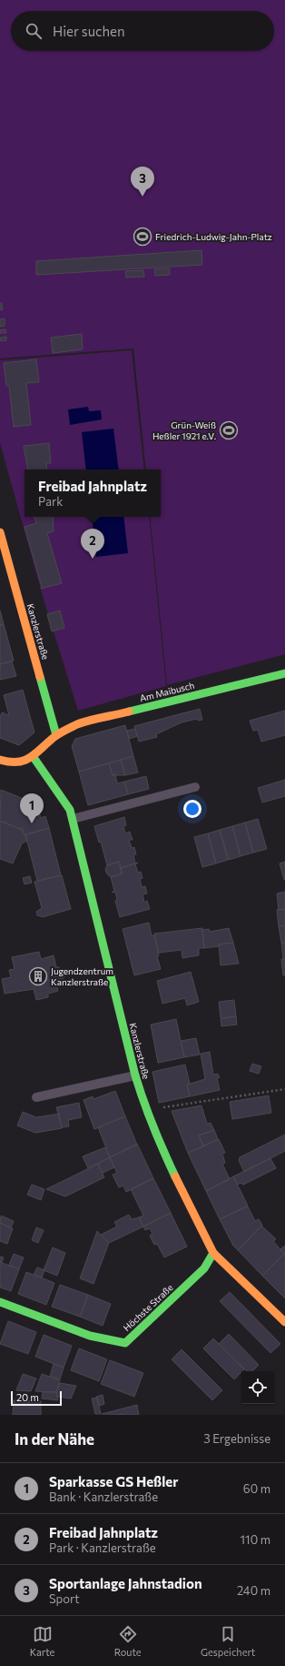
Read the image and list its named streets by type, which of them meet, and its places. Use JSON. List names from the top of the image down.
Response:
{
  "streets": {
    "street": ["Kanzlerstraße", "Am Maibusch", "Höchste Straße"]
  },
  "crossings": [
    ["Kanzlerstraße", "Am Maibusch"],
    ["Kanzlerstraße", "Höchste Straße"]
  ],
  "places": {
    "sports": ["Friedrich-Ludwig-Jahn-Platz", "Grün-Weiß Heßler 1921 e.V."],
    "building": ["Jugendzentrum Kanzlerstraße"]
  },
  "scale_bar": "20 m",
  "page": {
    "search": "Hier suchen",
    "pins": ["3", "2", "1"],
    "popup": ["Freibad Jahnplatz", "Park"],
    "scale": "20 m",
    "heading": ["In der Nähe", "3 Ergebnisse"],
    "list": [
      {
        "mark": "1",
        "name": "Sparkasse GS Heßler",
        "note": "Bank · Kanzlerstraße",
        "value": "60 m"
      },
      {
        "mark": "2",
        "name": "Freibad Jahnplatz",
        "note": "Park · Kanzlerstraße",
        "value": "110 m"
      },
      {
        "mark": "3",
        "name": "Sportanlage Jahnstadion",
        "note": "Sport",
        "value": "240 m"
      }
    ],
    "nav": ["Karte", "Route", "Gespeichert"]
  }
}
